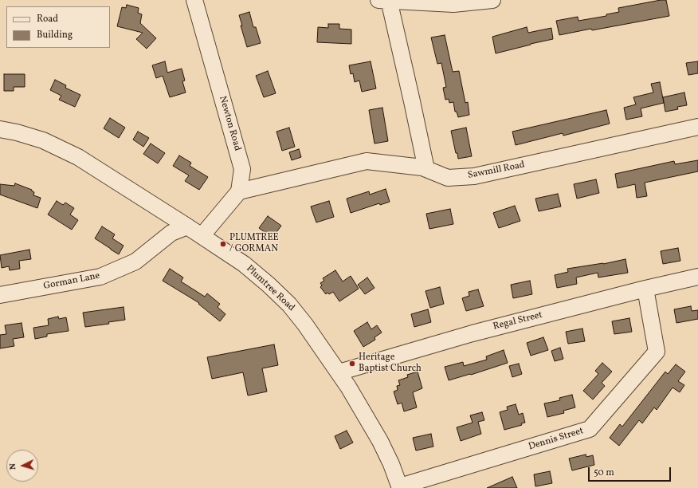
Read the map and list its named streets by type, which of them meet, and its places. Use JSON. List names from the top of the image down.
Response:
{
  "streets": {
    "street": [
      "Newton Road",
      "Sawmill Road",
      "Gorman Lane",
      "Plumtree Road",
      "Regal Street",
      "Dennis Street"
    ]
  },
  "crossings": [
    ["Newton Road", "Sawmill Road"],
    ["Gorman Lane", "Plumtree Road"],
    ["Plumtree Road", "Regal Street"],
    ["Plumtree Road", "Dennis Street"],
    ["Regal Street", "Dennis Street"]
  ],
  "places": ["PLUMTREE / GORMAN", "Heritage Baptist Church"],
  "legend": ["Road", "Building"],
  "scale_bar": "50 m",
  "north": "left"
}
